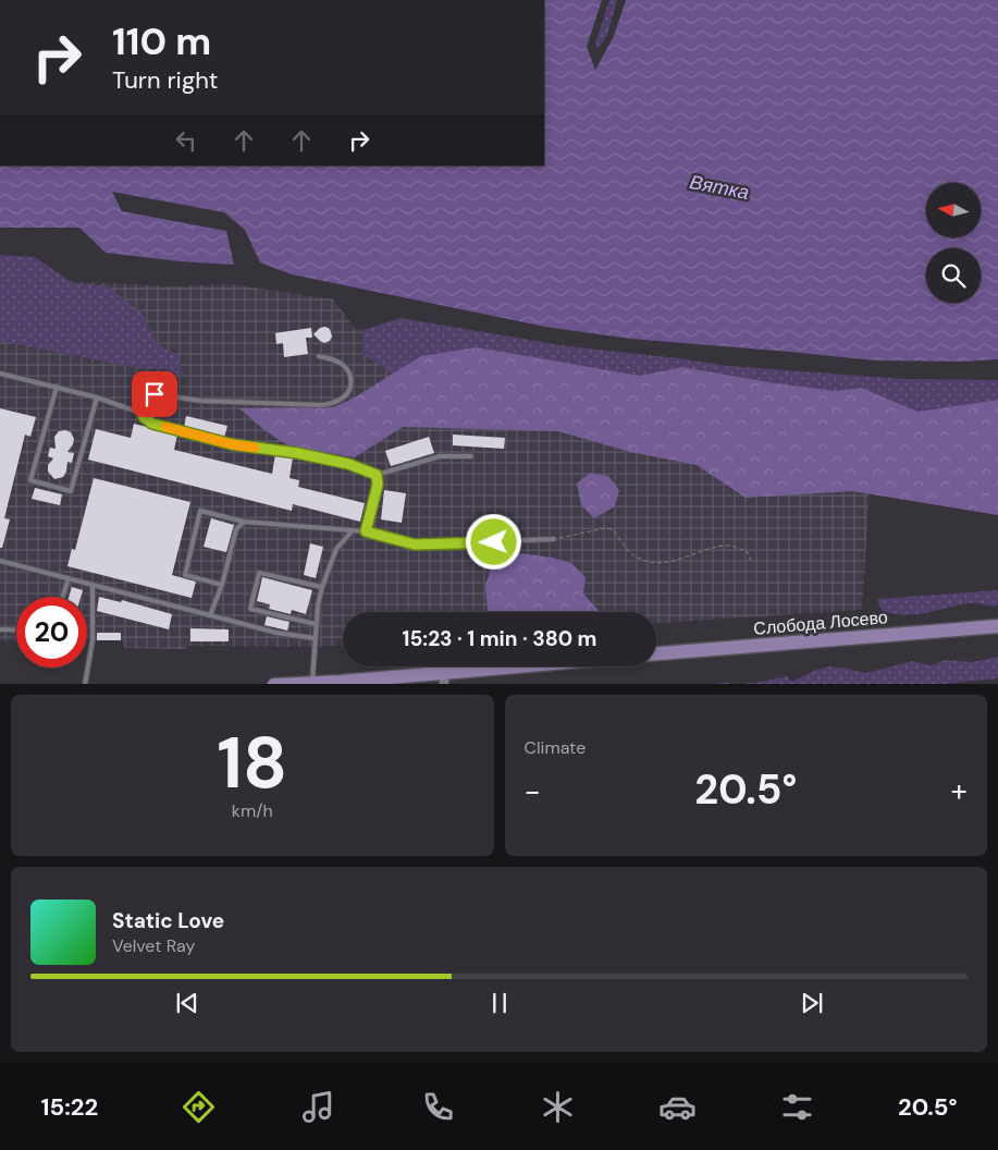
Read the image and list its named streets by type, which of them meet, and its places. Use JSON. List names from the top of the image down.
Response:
{
  "streets": {
    "main road": ["Слобода Лосево"]
  },
  "water": ["Вятка"],
  "north": "left",
  "page": {
    "turn": ["110 m", "Turn right"],
    "limit": "20",
    "trip": "15:23 · 1 min · 380 m",
    "tile": [
      ["18", "km/h"],
      "Climate"
    ],
    "heat": ["−", "20.5°", "+"],
    "song": ["Static Love", "Velvet Ray"],
    "tabs": ["15:22", "20.5°"]
  }
}
